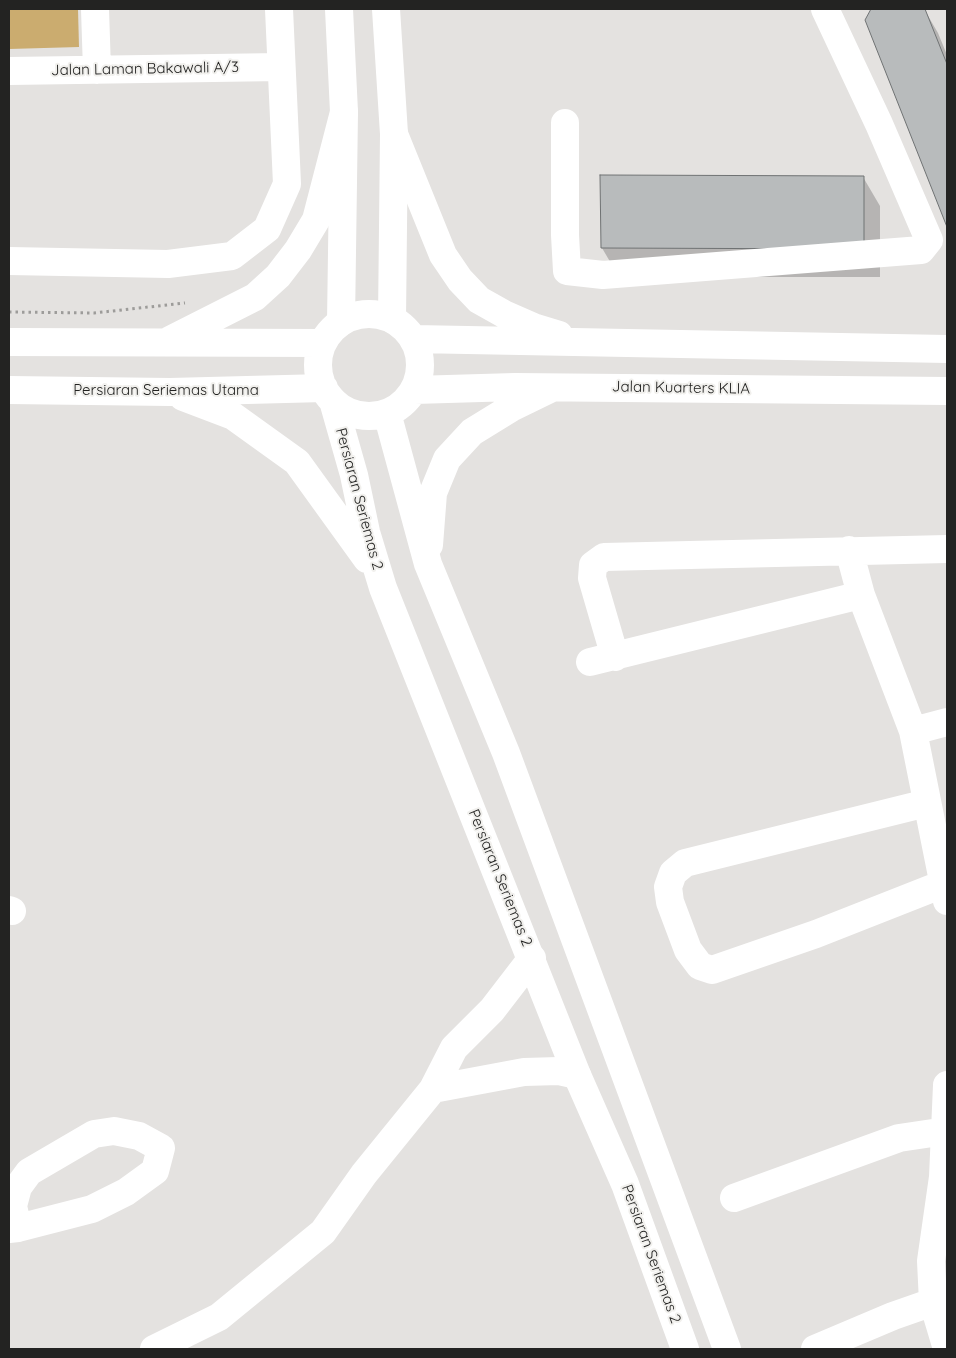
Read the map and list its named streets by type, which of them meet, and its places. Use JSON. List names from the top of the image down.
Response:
{
  "streets": {
    "street": [
      "Jalan Laman Bakawali A/3",
      "Jalan Kuarters KLIA",
      "Persiaran Seriemas Utama",
      "Persiaran Seriemas 2"
    ]
  },
  "crossings": [
    ["Jalan Kuarters KLIA", "Persiaran Seriemas Utama"],
    ["Jalan Kuarters KLIA", "Persiaran Seriemas 2"],
    ["Persiaran Seriemas Utama", "Persiaran Seriemas 2"]
  ]
}
